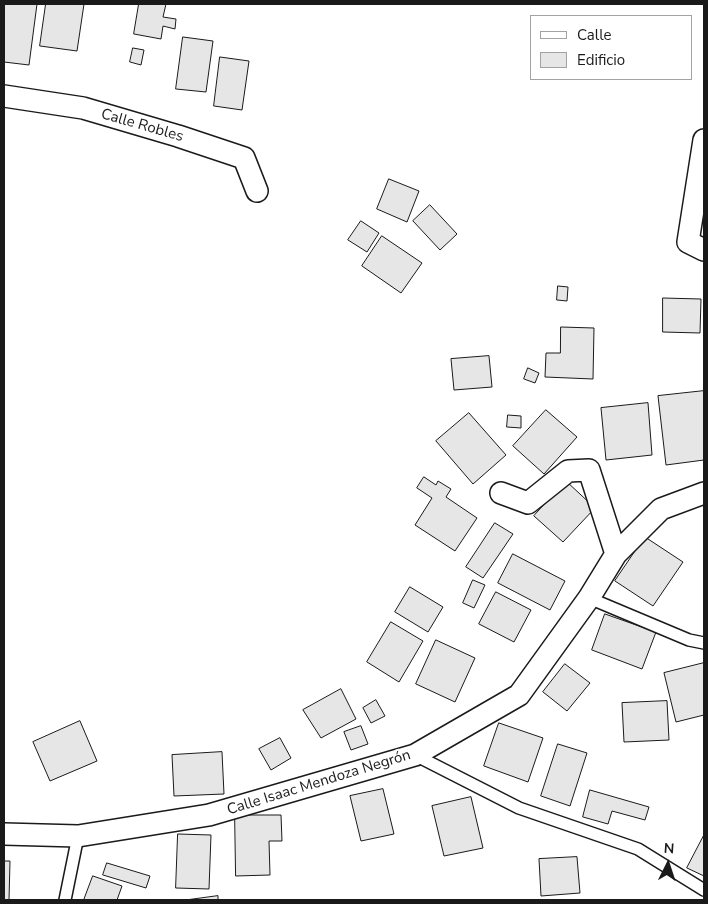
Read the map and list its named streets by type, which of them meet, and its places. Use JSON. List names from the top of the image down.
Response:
{
  "streets": {
    "street": ["Calle Robles", "Calle Isaac Mendoza Negrón"]
  },
  "legend": ["Calle", "Edificio"],
  "north": "top"
}
